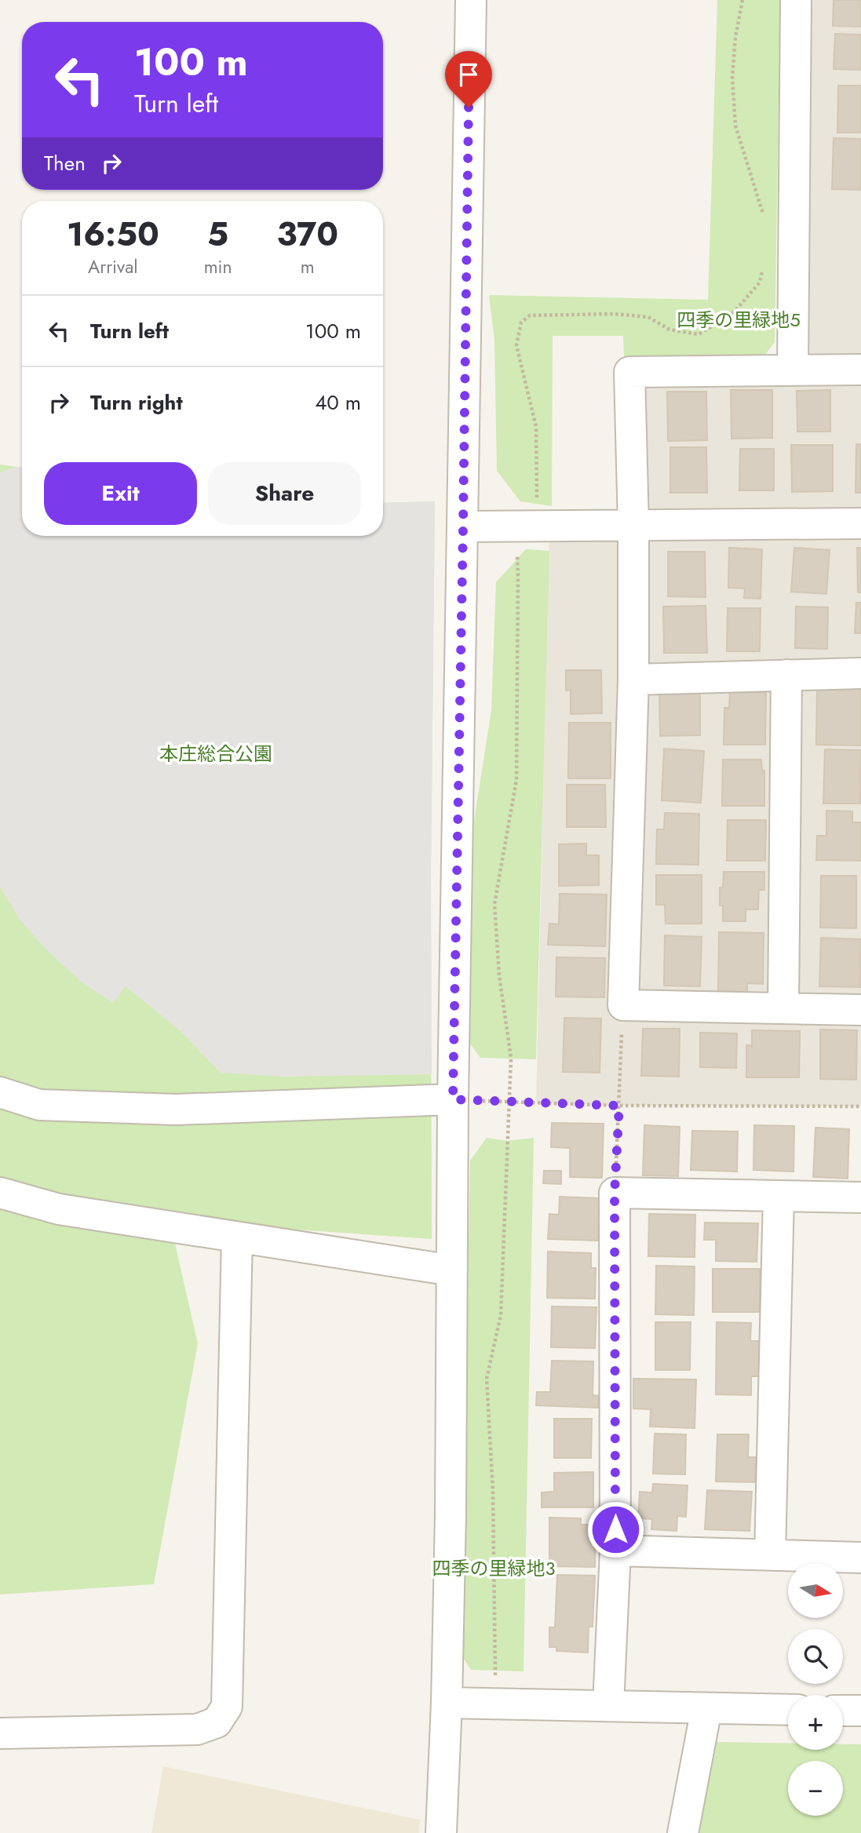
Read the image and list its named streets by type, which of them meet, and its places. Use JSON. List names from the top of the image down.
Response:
{
  "parks": ["四季の里緑地5", "本庄総合公園", "四季の里緑地3"],
  "north": "right",
  "page": {
    "turn": ["100 m", "Turn left"],
    "then": "Then",
    "eta": [
      "16:50",
      "Arrival",
      "5",
      "min",
      "370",
      "m"
    ],
    "list": [
      {
        "name": "Turn left",
        "value": "100 m"
      },
      {
        "name": "Turn right",
        "value": "40 m"
      }
    ],
    "buttons": ["Exit", "Share"],
    "map_buttons": ["+", "−"]
  }
}
